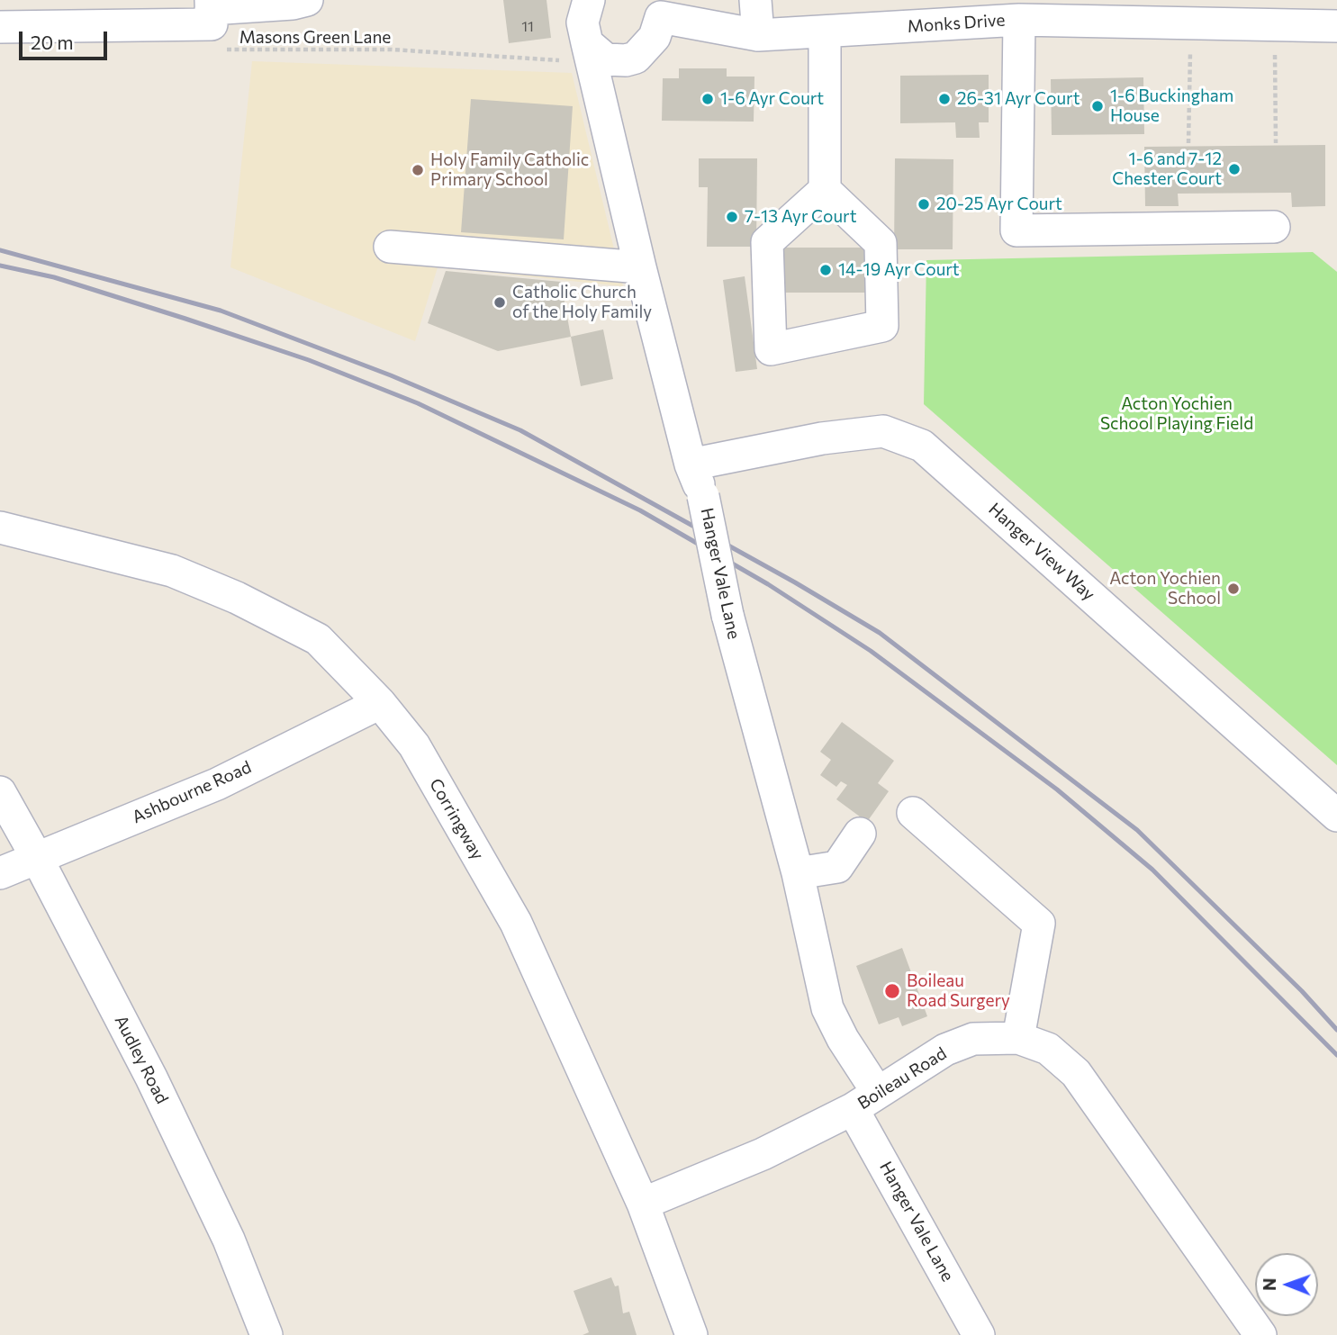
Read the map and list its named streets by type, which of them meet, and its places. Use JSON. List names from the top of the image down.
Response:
{
  "streets": {
    "street": [
      "Monks Drive",
      "Hanger View Way",
      "Hanger Vale Lane",
      "Ashbourne Road",
      "Corringway",
      "Audley Road",
      "Boileau Road"
    ],
    "path": ["Masons Green Lane"]
  },
  "crossings": [
    ["Monks Drive", "Masons Green Lane"],
    ["Monks Drive", "Hanger Vale Lane"],
    ["Masons Green Lane", "Hanger Vale Lane"],
    ["Hanger View Way", "Hanger Vale Lane"],
    ["Hanger Vale Lane", "Boileau Road"],
    ["Ashbourne Road", "Corringway"],
    ["Ashbourne Road", "Audley Road"],
    ["Corringway", "Boileau Road"]
  ],
  "parks": ["Acton Yochien School Playing Field"],
  "places": [
    "1-6 Ayr Court",
    "26-31 Ayr Court",
    "1-6 Buckingham House",
    "1-6 and 7-12 Chester Court",
    "Holy Family Catholic Primary School",
    "20-25 Ayr Court",
    "7-13 Ayr Court",
    "14-19 Ayr Court",
    "Catholic Church of the Holy Family",
    "Acton Yochien School",
    "Boileau Road Surgery"
  ],
  "house_numbers": ["11"],
  "scale_bar": "20 m",
  "north": "left"
}
